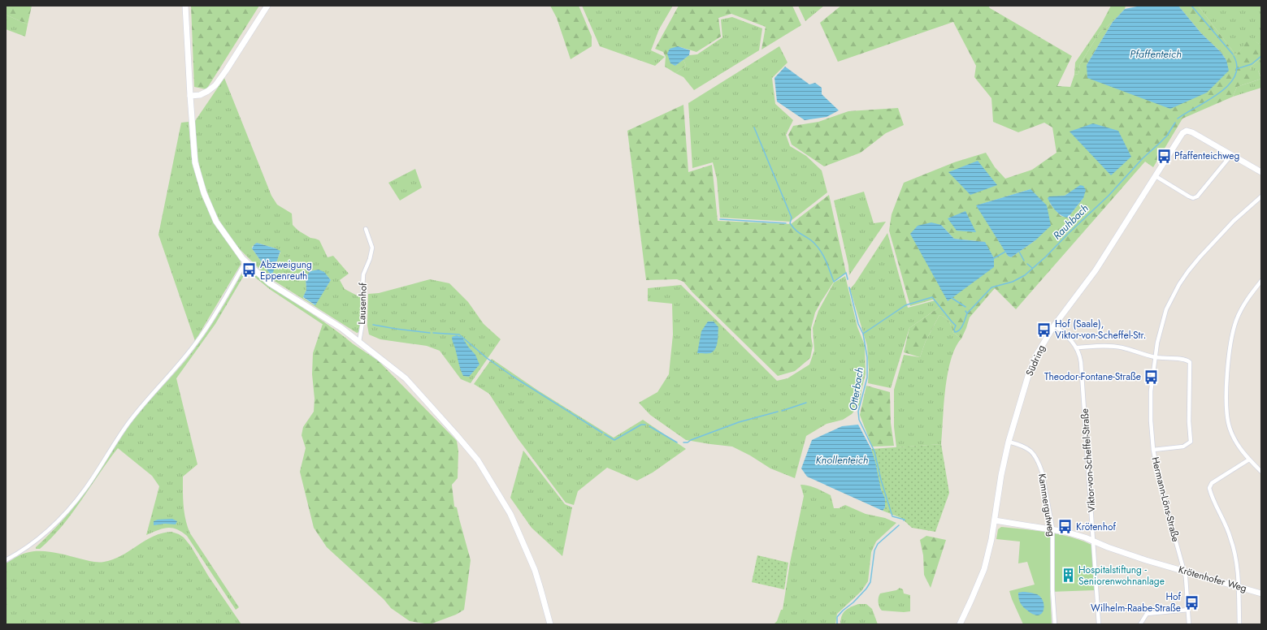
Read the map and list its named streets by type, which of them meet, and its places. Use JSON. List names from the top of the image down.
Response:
{
  "streets": {
    "street": [
      "Lausenhof",
      "Südring",
      "Viktor-von-Scheffel-Straße",
      "Hermann-Löns-Straße",
      "Kammergutweg",
      "Krötenhofer Weg"
    ]
  },
  "crossings": [
    ["Südring", "Viktor-von-Scheffel-Straße"],
    ["Südring", "Kammergutweg"],
    ["Südring", "Krötenhofer Weg"],
    ["Viktor-von-Scheffel-Straße", "Krötenhofer Weg"],
    ["Hermann-Löns-Straße", "Krötenhofer Weg"],
    ["Kammergutweg", "Krötenhofer Weg"]
  ],
  "water": [
    "Pfaffenteich",
    "Rauhbach",
    "Otterbach",
    "Knollenteich"
  ],
  "places": {
    "bus stop": [
      "Pfaffenteichweg",
      "Abzweigung Eppenreuth",
      "Hof (Saale), Viktor-von-Scheffel-Str.",
      "Theodor-Fontane-Straße",
      "Krötenhof",
      "Hof Wilhelm-Raabe-Straße"
    ],
    "building": ["Hospitalstiftung - Seniorenwohnanlage"]
  }
}
